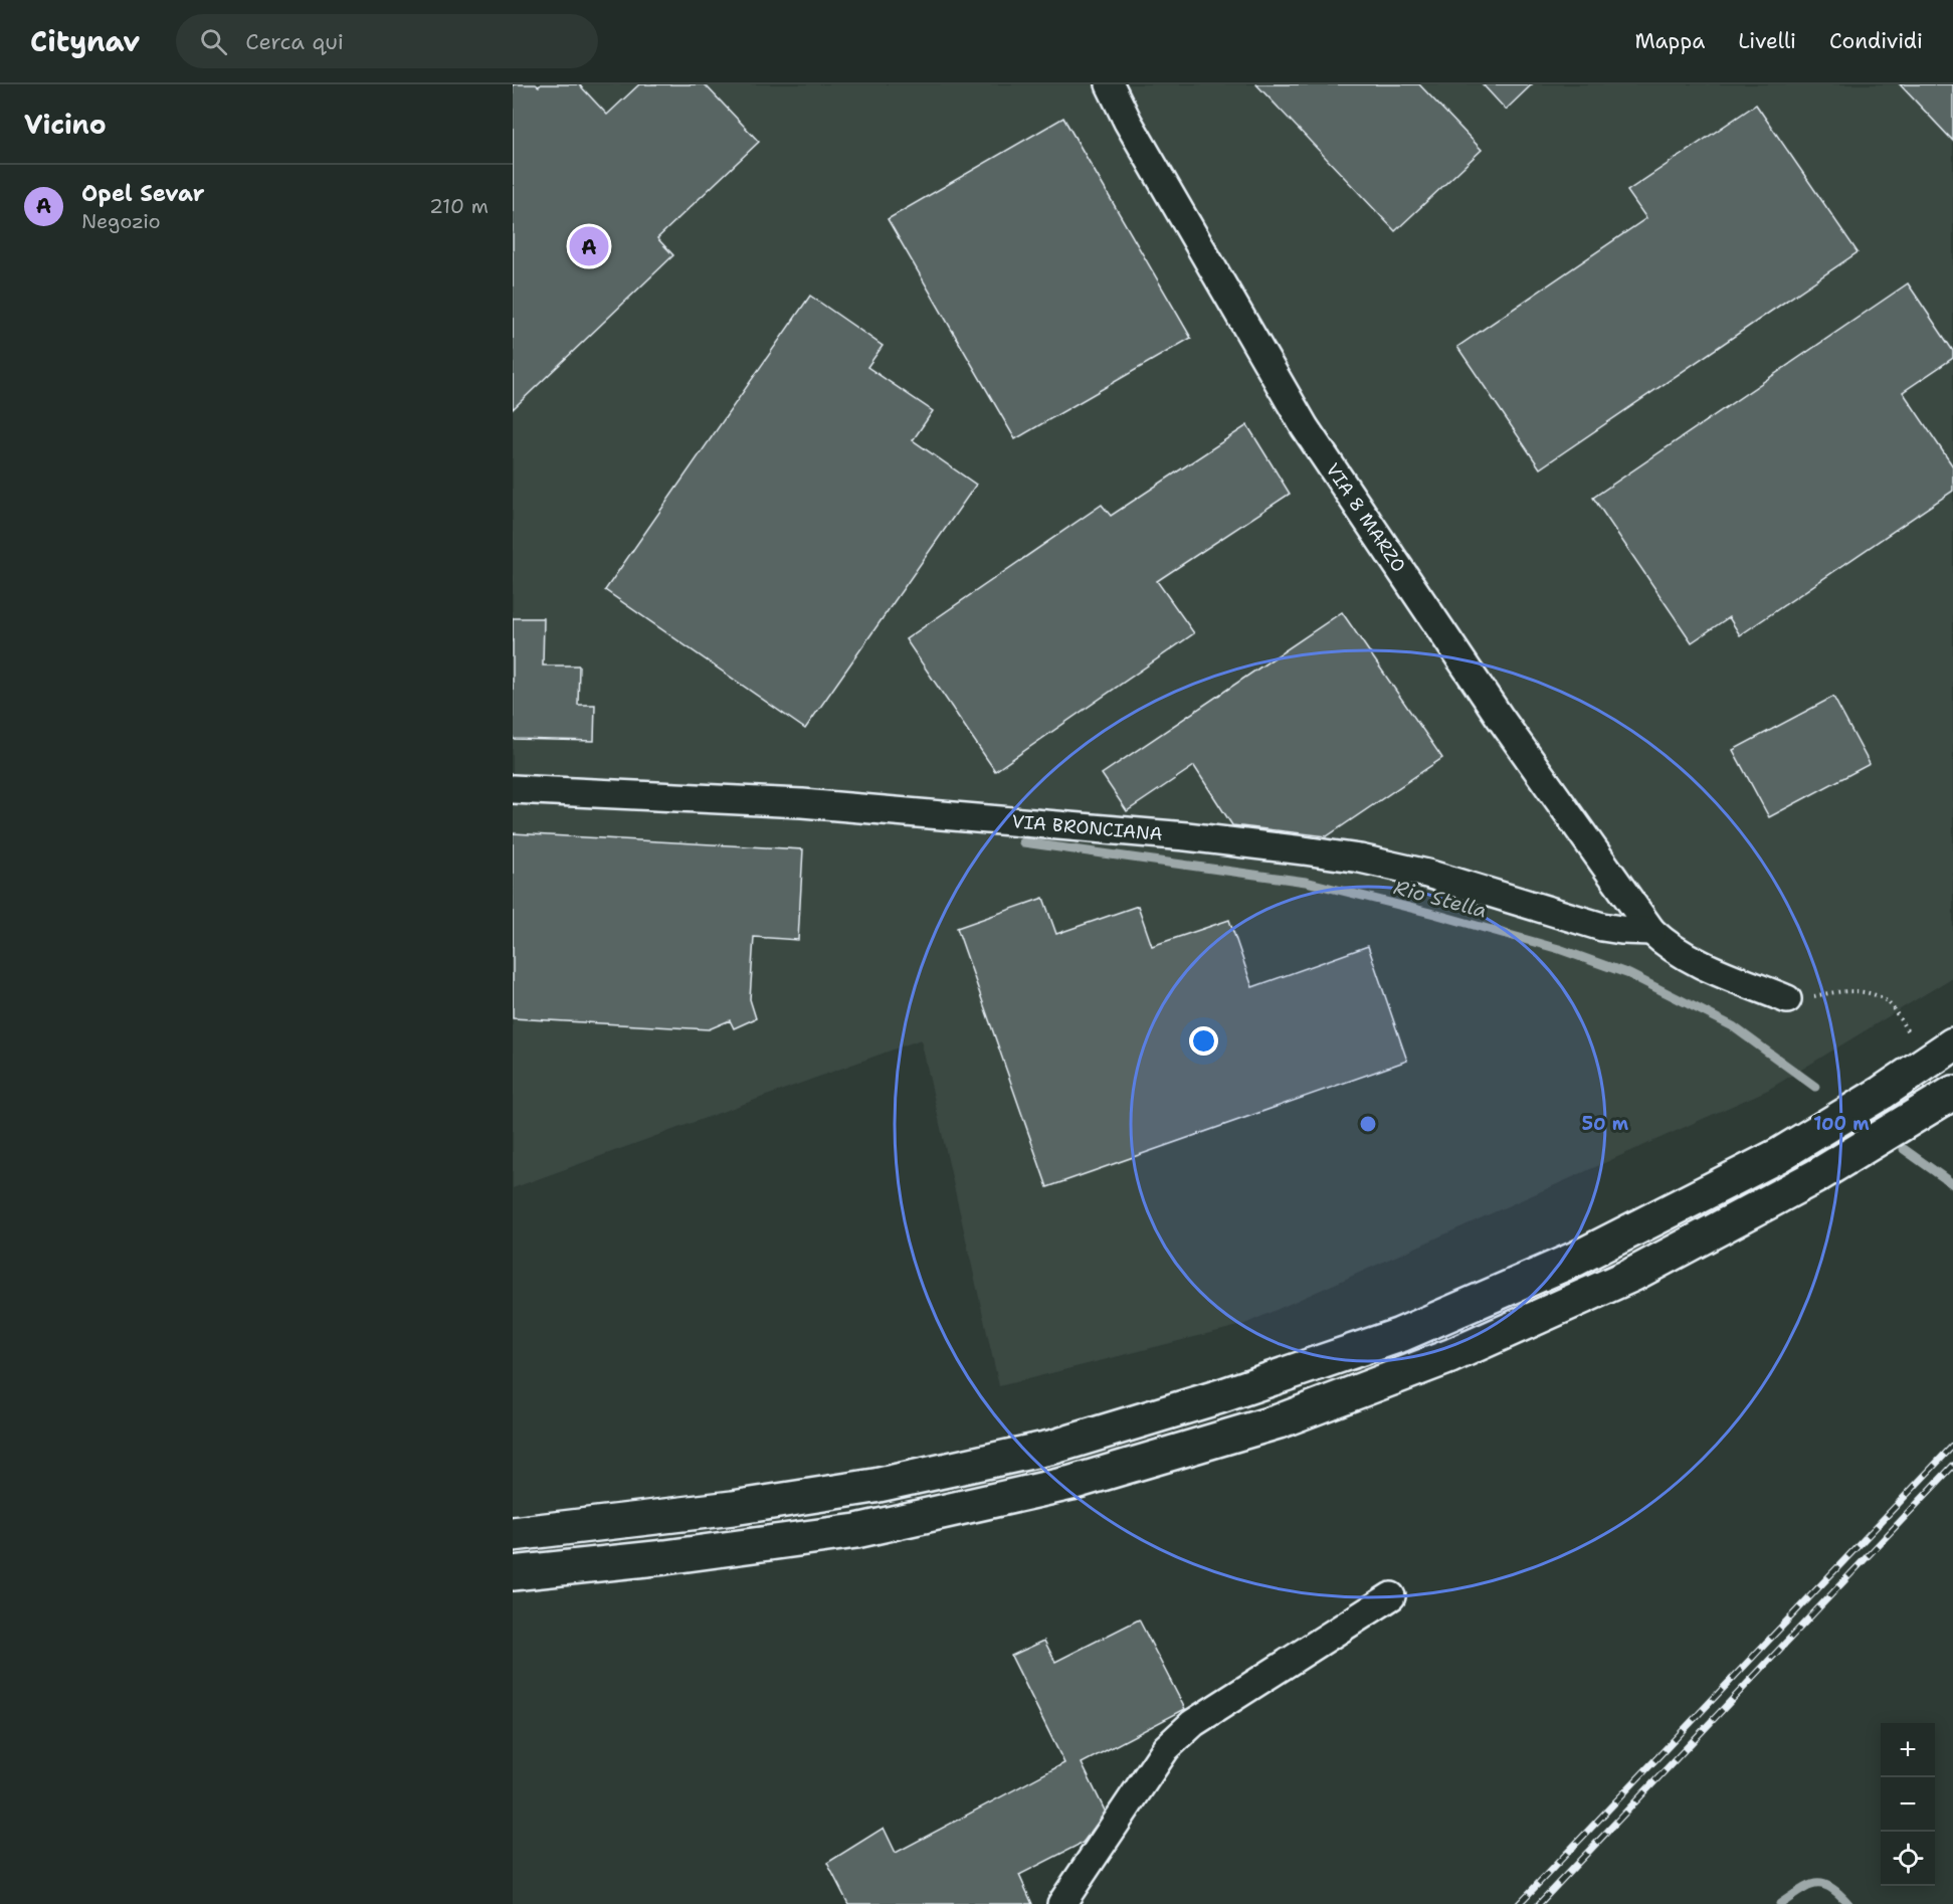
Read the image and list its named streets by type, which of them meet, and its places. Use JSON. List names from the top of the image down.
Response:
{
  "streets": {
    "street": ["VIA 8 MARZO", "VIA BRONCIANA"]
  },
  "crossings": [
    ["VIA 8 MARZO", "VIA BRONCIANA"]
  ],
  "water": ["Rio Stella"],
  "page": {
    "header": "Citynav",
    "search": "Cerca qui",
    "nav": ["Mappa", "Livelli", "Condividi"],
    "heading": "Vicino",
    "list": [
      {
        "mark": "A",
        "name": "Opel Sevar",
        "note": "Negozio",
        "value": "210 m"
      }
    ],
    "pins": "A",
    "map_buttons": ["+", "−"]
  },
  "rings": ["50 m", "100 m"]
}
